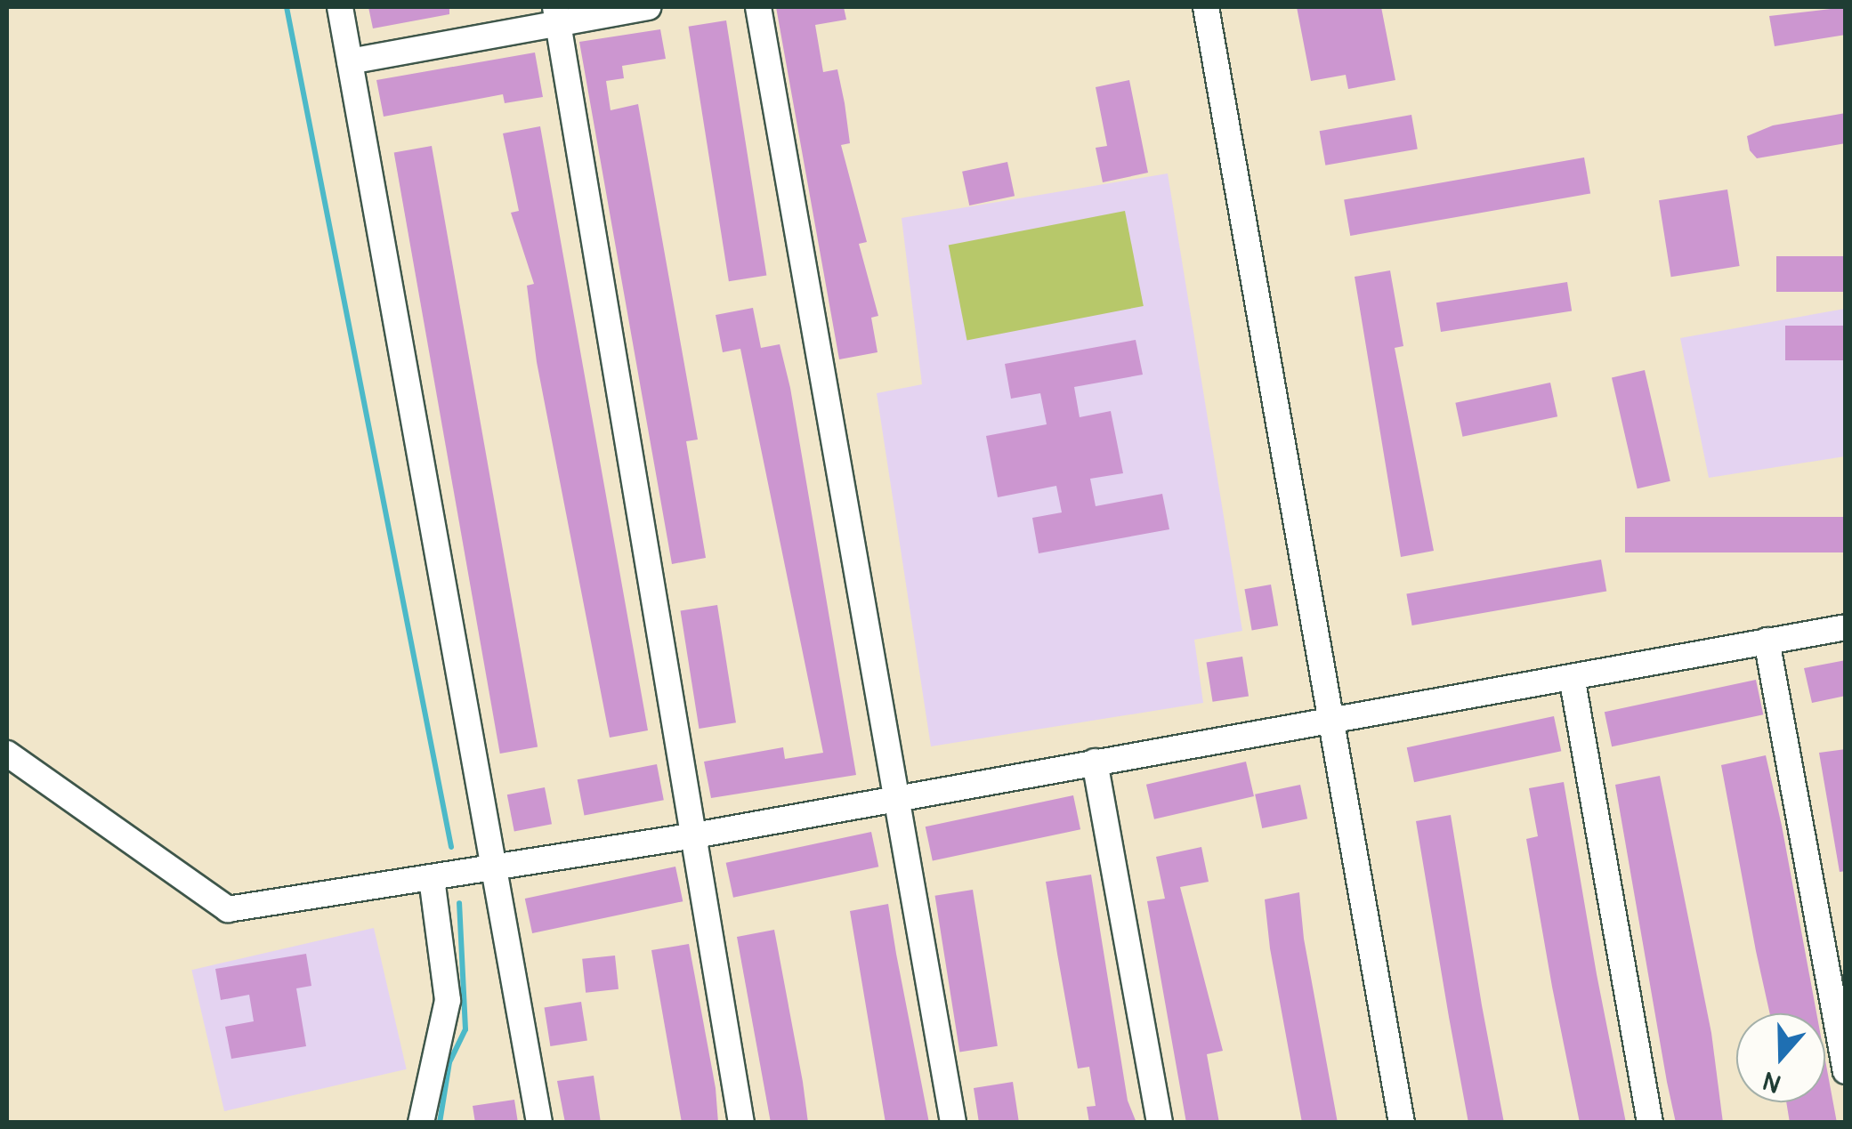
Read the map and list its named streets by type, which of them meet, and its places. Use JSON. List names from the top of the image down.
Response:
{
  "north": "bottom"
}
